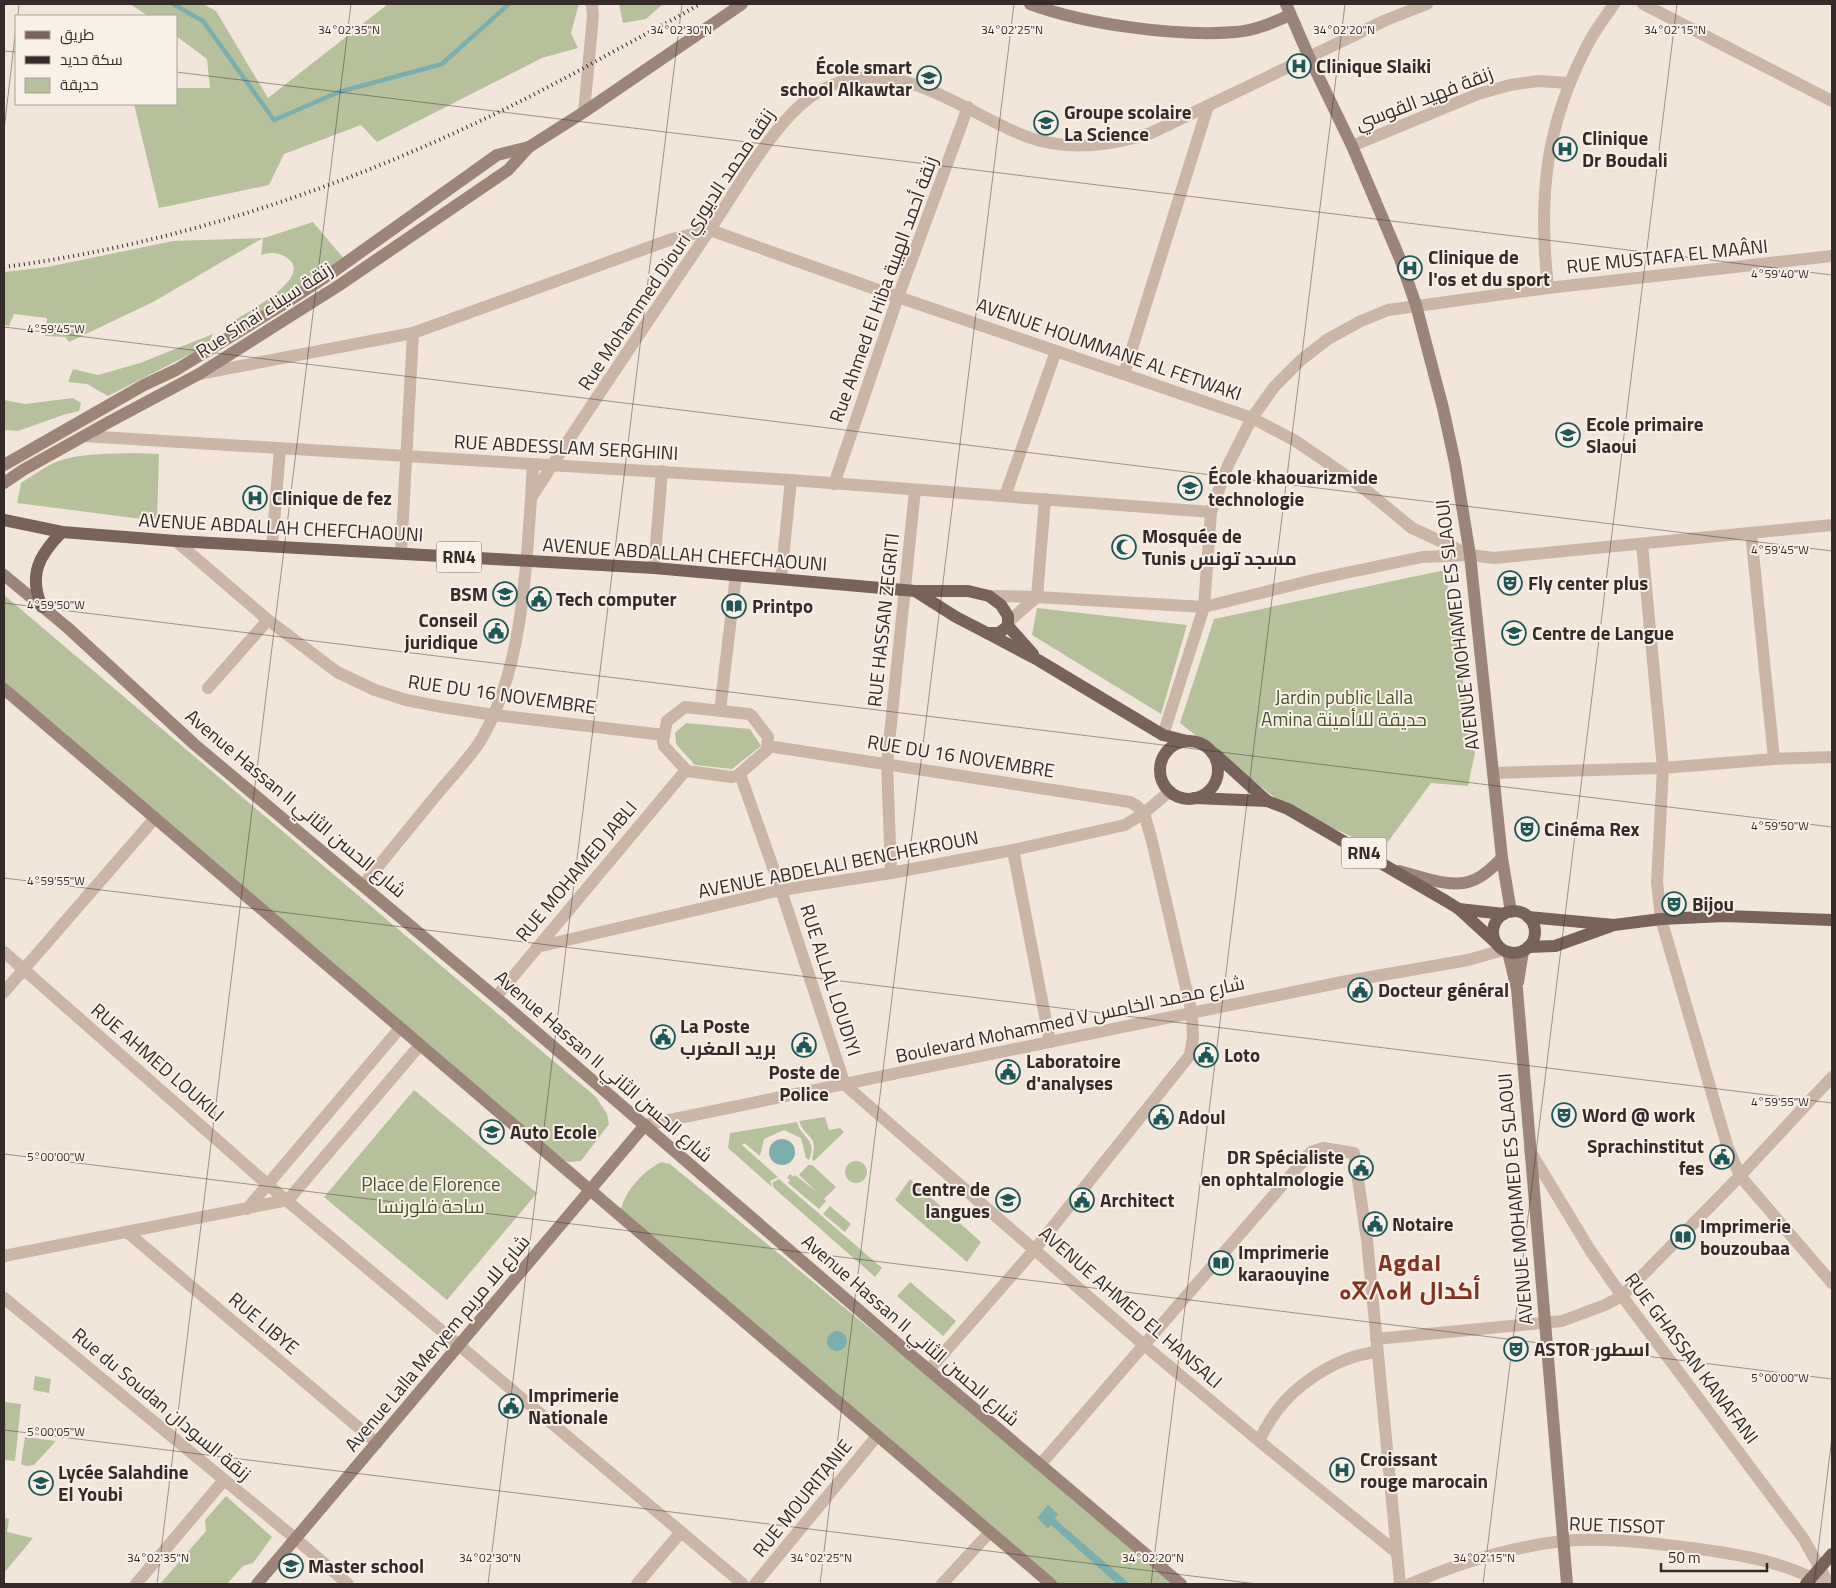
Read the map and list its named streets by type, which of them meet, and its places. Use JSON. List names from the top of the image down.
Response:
{
  "streets": {
    "main road": ["AVENUE ABDALLAH CHEFCHAOUNI", "RN4"],
    "street": [
      "زنقة فهيد القوسي",
      "Rue Mohammed Diouri زنقة محمد الديوري",
      "RUE MUSTAFA EL MAÂNI",
      "Rue Ahmed El Hiba زنقة أحمد الهيبة",
      "Rue Sinaï زنقة سيناء",
      "AVENUE HOUMMANE AL FETWAKI",
      "RUE ABDESSLAM SERGHINI",
      "RUE HASSAN ZEGRITI",
      "AVENUE MOHAMED ES SLAOUI",
      "RUE DU 16 NOVEMBRE",
      "Avenue Hassan II شارع الحسن الثاني",
      "AVENUE ABDELALI BENCHEKROUN",
      "RUE MOHAMED JABLI",
      "RUE ALLAL LOUDIYI",
      "Boulevard Mohammed V شارع محمد الخامس",
      "RUE AHMED LOUKILI",
      "AVENUE AHMED EL HANSALI",
      "RUE LIBYE",
      "Avenue Lalla Meryem شارع للا مريم",
      "RUE GHASSAN KANAFANI",
      "Rue du Soudan زنقة السودان",
      "RUE MOURITANIE",
      "RUE TISSOT"
    ]
  },
  "crossings": [
    ["زنقة فهيد القوسي", "AVENUE MOHAMED ES SLAOUI"],
    ["Rue Mohammed Diouri زنقة محمد الديوري", "Rue Ahmed El Hiba زنقة أحمد الهيبة"],
    ["Rue Mohammed Diouri زنقة محمد الديوري", "AVENUE HOUMMANE AL FETWAKI"],
    ["Rue Mohammed Diouri زنقة محمد الديوري", "RUE ABDESSLAM SERGHINI"],
    ["Rue Mohammed Diouri زنقة محمد الديوري", "AVENUE MOHAMED ES SLAOUI"],
    ["RUE MUSTAFA EL MAÂNI", "AVENUE HOUMMANE AL FETWAKI"],
    ["RUE MUSTAFA EL MAÂNI", "RUE ABDESSLAM SERGHINI"],
    ["RUE MUSTAFA EL MAÂNI", "RN4"],
    ["RUE MUSTAFA EL MAÂNI", "AVENUE MOHAMED ES SLAOUI"],
    ["Rue Ahmed El Hiba زنقة أحمد الهيبة", "AVENUE HOUMMANE AL FETWAKI"],
    ["Rue Ahmed El Hiba زنقة أحمد الهيبة", "RUE ABDESSLAM SERGHINI"],
    ["Rue Sinaï زنقة سيناء", "RUE ABDESSLAM SERGHINI"],
    ["AVENUE HOUMMANE AL FETWAKI", "AVENUE MOHAMED ES SLAOUI"],
    ["RUE ABDESSLAM SERGHINI", "RUE HASSAN ZEGRITI"],
    ["AVENUE ABDALLAH CHEFCHAOUNI", "RN4"],
    ["AVENUE ABDALLAH CHEFCHAOUNI", "RUE HASSAN ZEGRITI"],
    ["AVENUE ABDALLAH CHEFCHAOUNI", "RUE DU 16 NOVEMBRE"],
    ["RN4", "AVENUE MOHAMED ES SLAOUI"],
    ["RN4", "AVENUE ABDELALI BENCHEKROUN"],
    ["RN4", "Boulevard Mohammed V شارع محمد الخامس"],
    ["RUE HASSAN ZEGRITI", "RUE DU 16 NOVEMBRE"],
    ["RUE HASSAN ZEGRITI", "AVENUE ABDELALI BENCHEKROUN"],
    ["AVENUE MOHAMED ES SLAOUI", "Boulevard Mohammed V شارع محمد الخامس"],
    ["AVENUE MOHAMED ES SLAOUI", "RUE GHASSAN KANAFANI"],
    ["AVENUE MOHAMED ES SLAOUI", "RUE TISSOT"],
    ["RUE DU 16 NOVEMBRE", "AVENUE ABDELALI BENCHEKROUN"],
    ["RUE DU 16 NOVEMBRE", "RUE MOHAMED JABLI"],
    ["RUE DU 16 NOVEMBRE", "RUE ALLAL LOUDIYI"],
    ["Avenue Hassan II شارع الحسن الثاني", "RUE MOHAMED JABLI"],
    ["Avenue Hassan II شارع الحسن الثاني", "Boulevard Mohammed V شارع محمد الخامس"],
    ["Avenue Hassan II شارع الحسن الثاني", "Avenue Lalla Meryem شارع للا مريم"],
    ["AVENUE ABDELALI BENCHEKROUN", "RUE MOHAMED JABLI"],
    ["AVENUE ABDELALI BENCHEKROUN", "RUE ALLAL LOUDIYI"],
    ["RUE MOHAMED JABLI", "RUE ALLAL LOUDIYI"],
    ["RUE ALLAL LOUDIYI", "Boulevard Mohammed V شارع محمد الخامس"],
    ["RUE ALLAL LOUDIYI", "AVENUE AHMED EL HANSALI"],
    ["Boulevard Mohammed V شارع محمد الخامس", "AVENUE AHMED EL HANSALI"],
    ["Boulevard Mohammed V شارع محمد الخامس", "Avenue Lalla Meryem شارع للا مريم"],
    ["RUE AHMED LOUKILI", "Avenue Lalla Meryem شارع للا مريم"],
    ["RUE LIBYE", "Avenue Lalla Meryem شارع للا مريم"],
    ["Avenue Lalla Meryem شارع للا مريم", "Rue du Soudan زنقة السودان"],
    ["RUE GHASSAN KANAFANI", "RUE TISSOT"]
  ],
  "districts": ["Agdal ⴰⴳⴷⴰⵍ أكدال"],
  "parks": ["Jardin public Lalla Amina حديقة للاأمينة", "Place de Florence ساحة فلورنسا"],
  "places": {
    "hospital": [
      "Clinique Slaiki",
      "Clinique Dr Boudali",
      "Clinique de l'os et du sport",
      "Clinique de fez",
      "Croissant rouge marocain"
    ],
    "school or university": [
      "École smart school Alkawtar",
      "Groupe scolaire La Science",
      "Ecole primaire Slaoui",
      "École khaouarizmide technologie",
      "BSM",
      "Centre de Langue",
      "Auto Ecole",
      "Centre de langues",
      "Lycée Salahdine El Youbi",
      "Master school"
    ],
    "mosque": ["Mosquée de Tunis مسجد تونس"],
    "theatre": [
      "Fly center plus",
      "Cinéma Rex",
      "Bijou",
      "Word @ work",
      "ASTOR اسطور"
    ],
    "public building": [
      "Tech computer",
      "Conseil juridique",
      "Docteur général",
      "La Poste بريد المغرب",
      "Poste de Police",
      "Loto",
      "Laboratoire d'analyses",
      "Adoul",
      "Sprachinstitut fes",
      "DR Spécialiste en ophtalmologie",
      "Architect",
      "Notaire",
      "Imprimerie Nationale"
    ],
    "library": ["Printpo", "Imprimerie bouzoubaa", "Imprimerie karaouyine"]
  },
  "legend": ["طريق", "سكة حديد", "حديقة"],
  "scale_bar": "50 m",
  "coordinates": [
    "34°02'35\"N",
    "34°02'30\"N",
    "34°02'25\"N",
    "34°02'20\"N",
    "34°02'15\"N",
    "4°59'40\"W",
    "4°59'45\"W",
    "4°59'50\"W",
    "4°59'55\"W",
    "5°00'00\"W",
    "5°00'05\"W"
  ]
}
